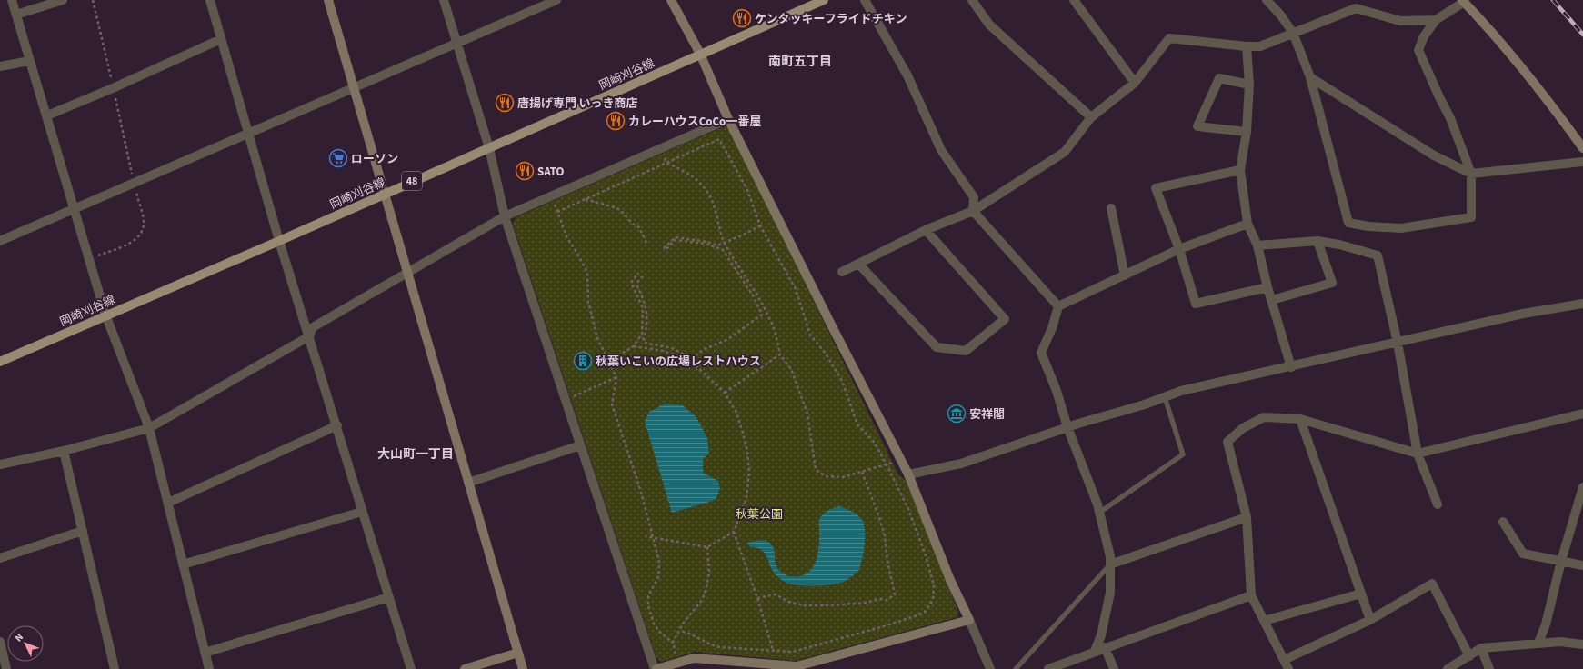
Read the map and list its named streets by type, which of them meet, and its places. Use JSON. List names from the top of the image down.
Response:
{
  "streets": {
    "main road": ["岡崎刈谷線", "48"]
  },
  "districts": ["南町五丁目", "大山町一丁目"],
  "parks": ["秋葉公園"],
  "places": {
    "restaurant": [
      "ケンタッキーフライドチキン",
      "唐揚げ専門 いっき商店",
      "カレーハウスCoCo一番屋",
      "SATO"
    ],
    "supermarket": ["ローソン"],
    "building": ["秋葉いこいの広場レストハウス"],
    "museum": ["安祥閣"]
  },
  "north": "top left"
}
